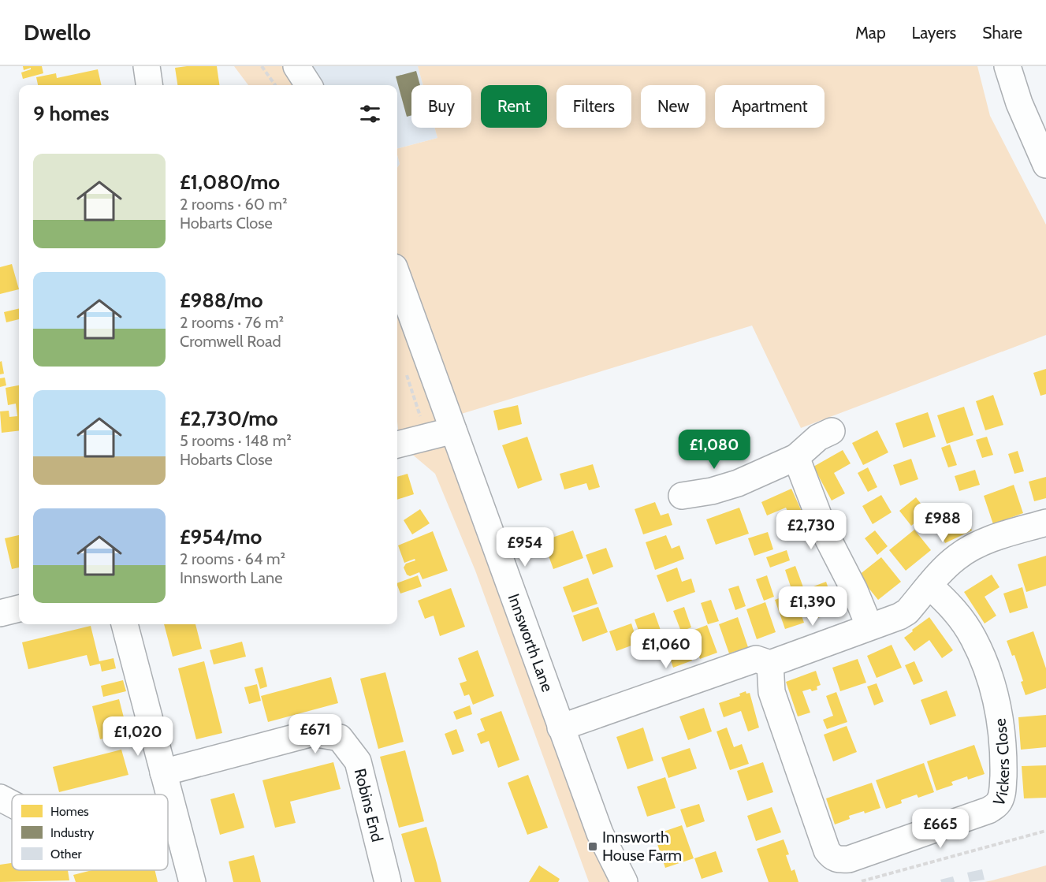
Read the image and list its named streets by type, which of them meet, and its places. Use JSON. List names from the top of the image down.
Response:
{
  "streets": {
    "street": ["Innsworth Lane", "Vickers Close", "Robins End"]
  },
  "places": {
    "transit": ["Innsworth House Farm"]
  },
  "legend": ["Homes", "Industry", "Other"],
  "page": {
    "header": "Dwello",
    "nav": ["Map", "Layers", "Share"],
    "chip": [
      "Buy",
      "Rent",
      "Filters",
      "New",
      "Apartment"
    ],
    "heading": "9 homes",
    "list": [
      {
        "name": "£1,080/mo",
        "note": "2 rooms · 60 m² · Hobarts Close"
      },
      {
        "name": "£988/mo",
        "note": "2 rooms · 76 m² · Cromwell Road"
      },
      {
        "name": "£2,730/mo",
        "note": "5 rooms · 148 m² · Hobarts Close"
      },
      {
        "name": "£954/mo",
        "note": "2 rooms · 64 m² · Innsworth Lane"
      }
    ],
    "price": [
      "£1,080",
      "£988",
      "£2,730",
      "£954",
      "£1,390",
      "£1,060",
      "£671",
      "£1,020",
      "£665"
    ]
  }
}
